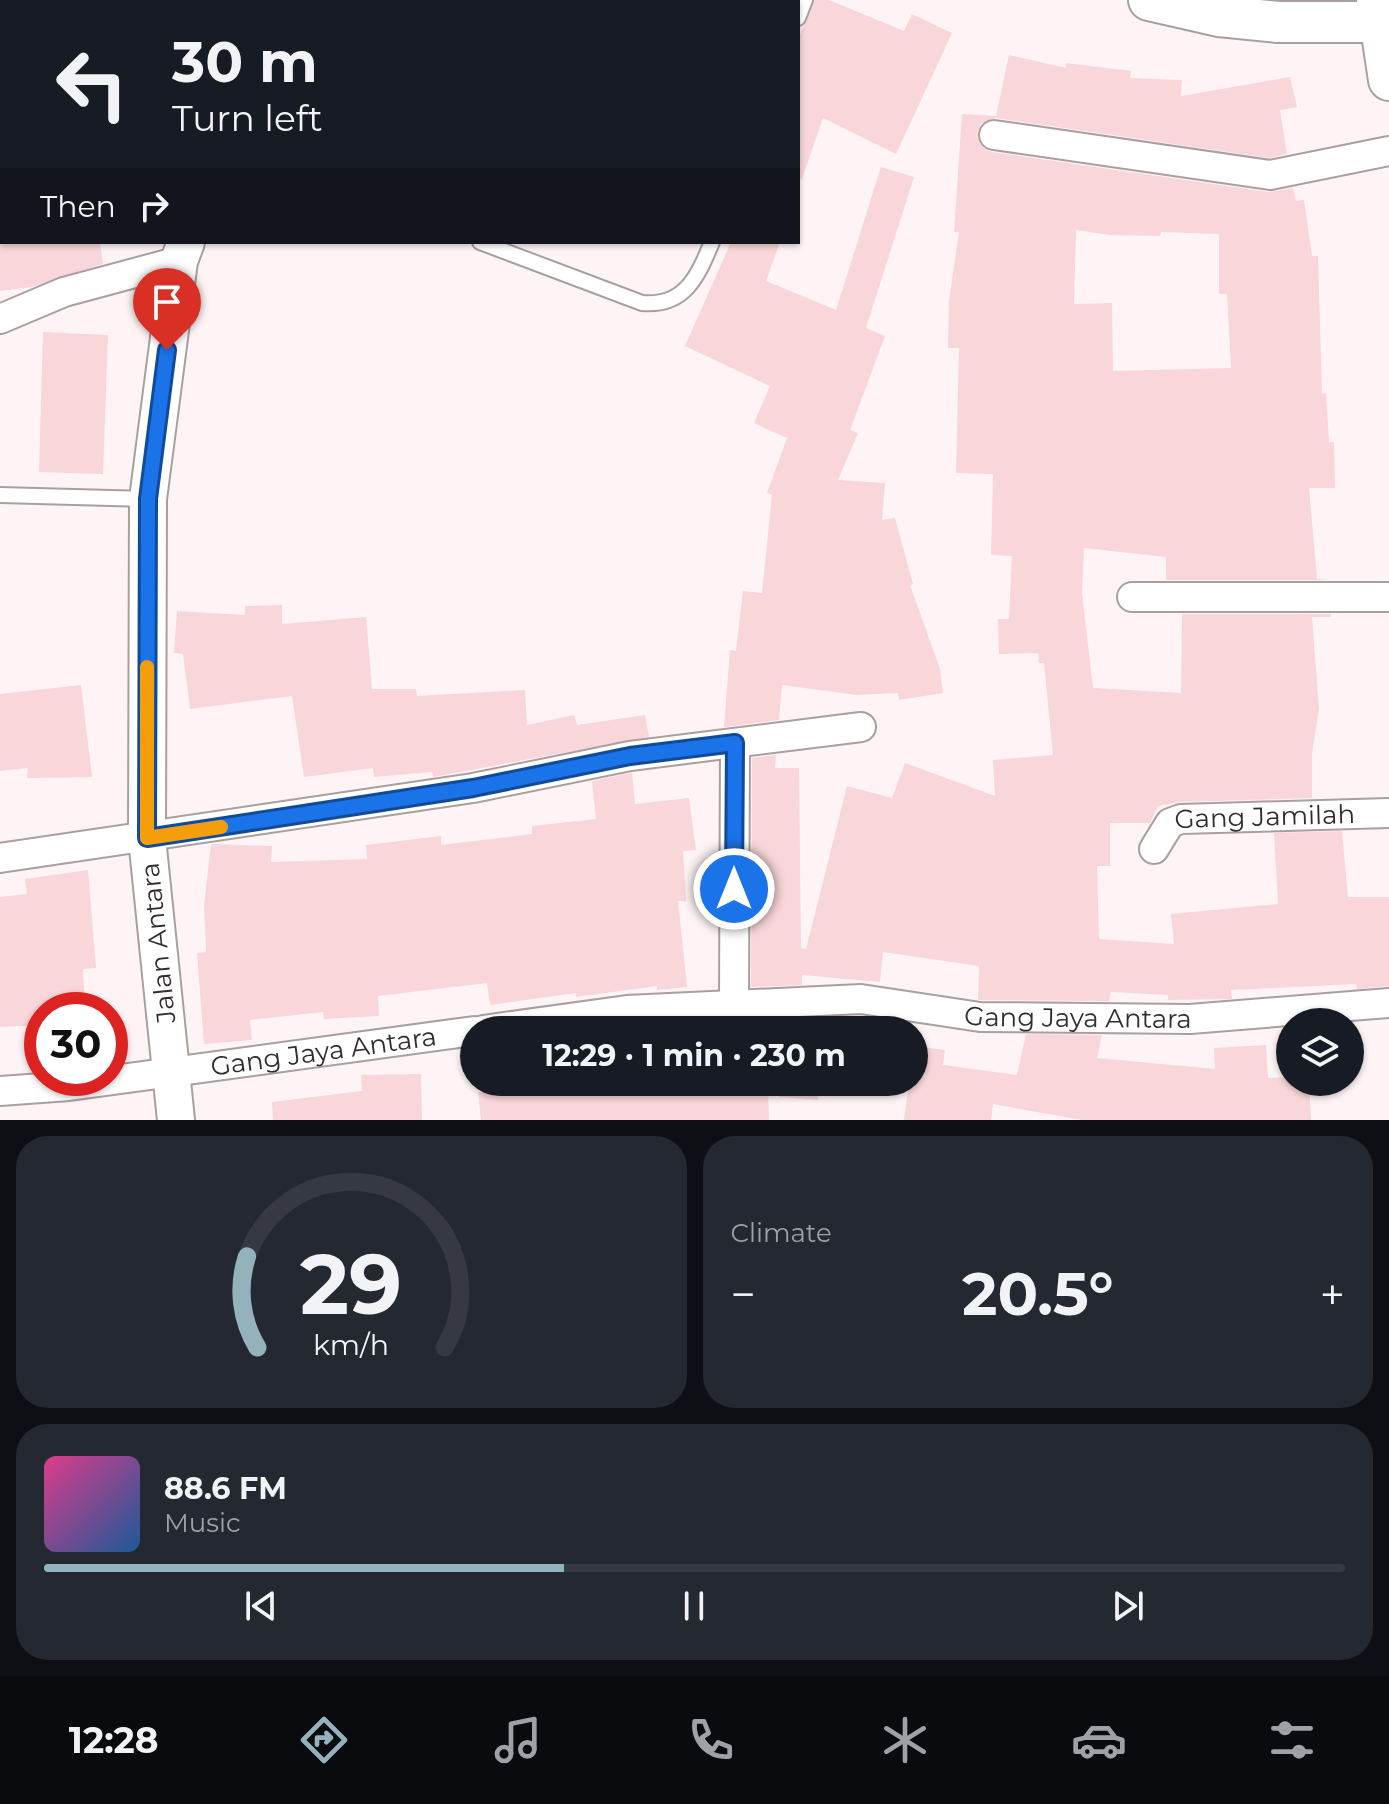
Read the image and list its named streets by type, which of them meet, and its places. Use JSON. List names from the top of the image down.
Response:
{
  "streets": {
    "street": ["Gang Jamilah", "Jalan Antara", "Gang Jaya Antara"]
  },
  "crossings": [
    ["Jalan Antara", "Gang Jaya Antara"]
  ],
  "page": {
    "turn": ["30 m", "Turn left"],
    "then": "Then",
    "limit": "30",
    "trip": "12:29 · 1 min · 230 m",
    "tile": "Climate",
    "heat": ["−", "20.5°", "+"],
    "song": ["88.6 FM", "Music"],
    "tabs": "12:28",
    "gauge": ["29", "km/h"]
  }
}
